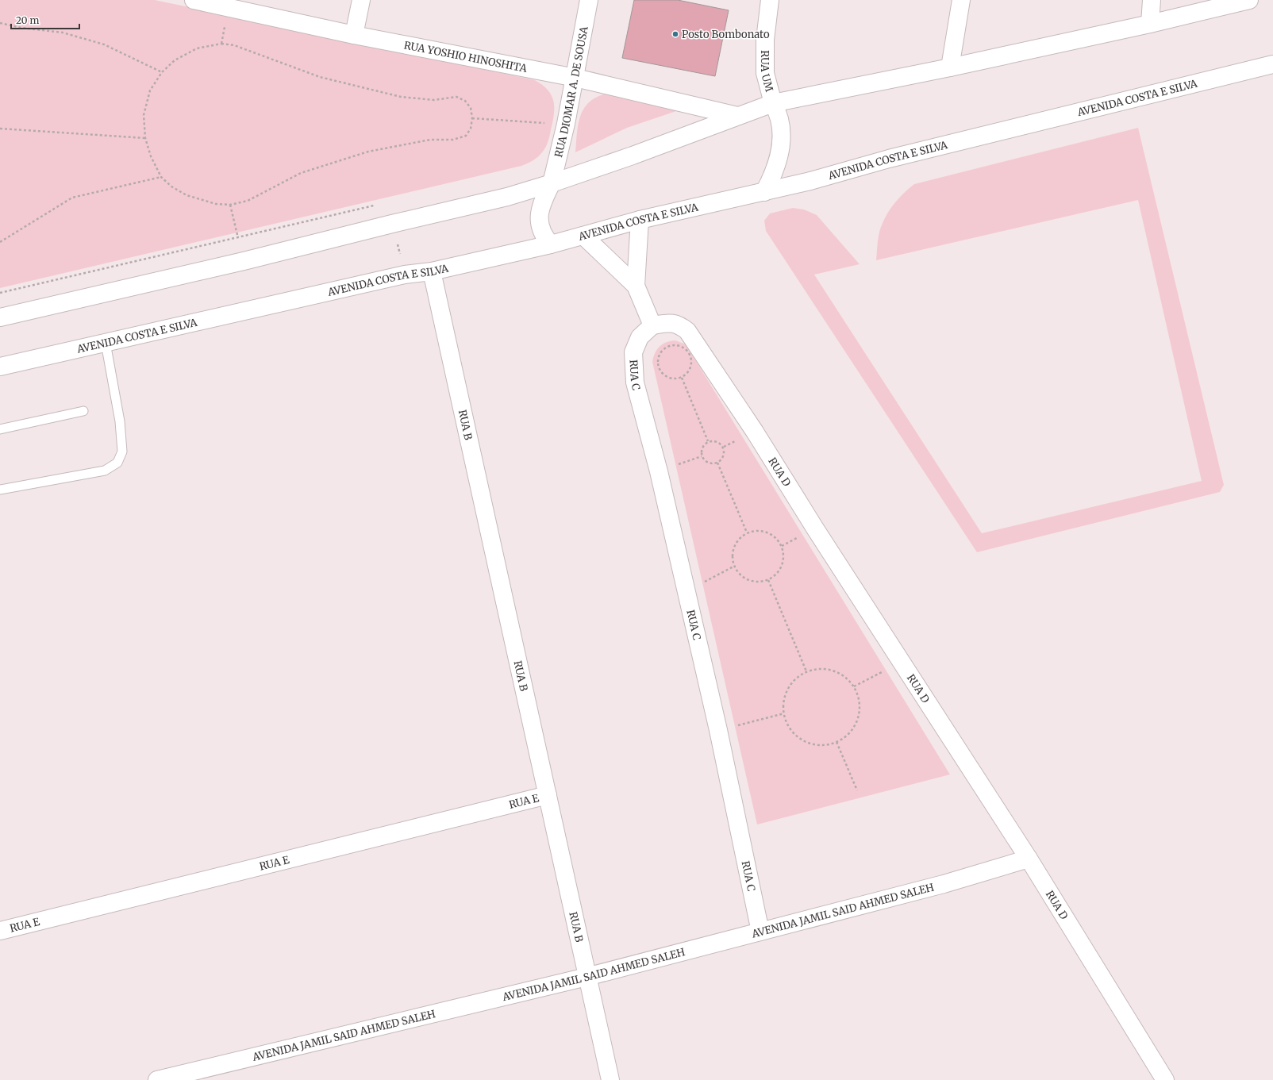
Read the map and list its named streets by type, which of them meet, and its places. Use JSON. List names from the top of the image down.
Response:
{
  "streets": {
    "street": [
      "RUA YOSHIO HINOSHITA",
      "RUA UM",
      "RUA DIOMAR A. DE SOUSA",
      "AVENIDA COSTA E SILVA",
      "RUA C",
      "RUA B",
      "RUA D",
      "RUA E",
      "AVENIDA JAMIL SAID AHMED SALEH"
    ]
  },
  "crossings": [
    ["RUA YOSHIO HINOSHITA", "RUA DIOMAR A. DE SOUSA"],
    ["RUA UM", "AVENIDA COSTA E SILVA"],
    ["RUA DIOMAR A. DE SOUSA", "AVENIDA COSTA E SILVA"],
    ["AVENIDA COSTA E SILVA", "RUA B"],
    ["RUA C", "RUA D"],
    ["RUA C", "AVENIDA JAMIL SAID AHMED SALEH"],
    ["RUA B", "RUA E"],
    ["RUA B", "AVENIDA JAMIL SAID AHMED SALEH"],
    ["RUA D", "AVENIDA JAMIL SAID AHMED SALEH"]
  ],
  "places": ["Posto Bombonato"],
  "scale_bar": "20 m"
}
